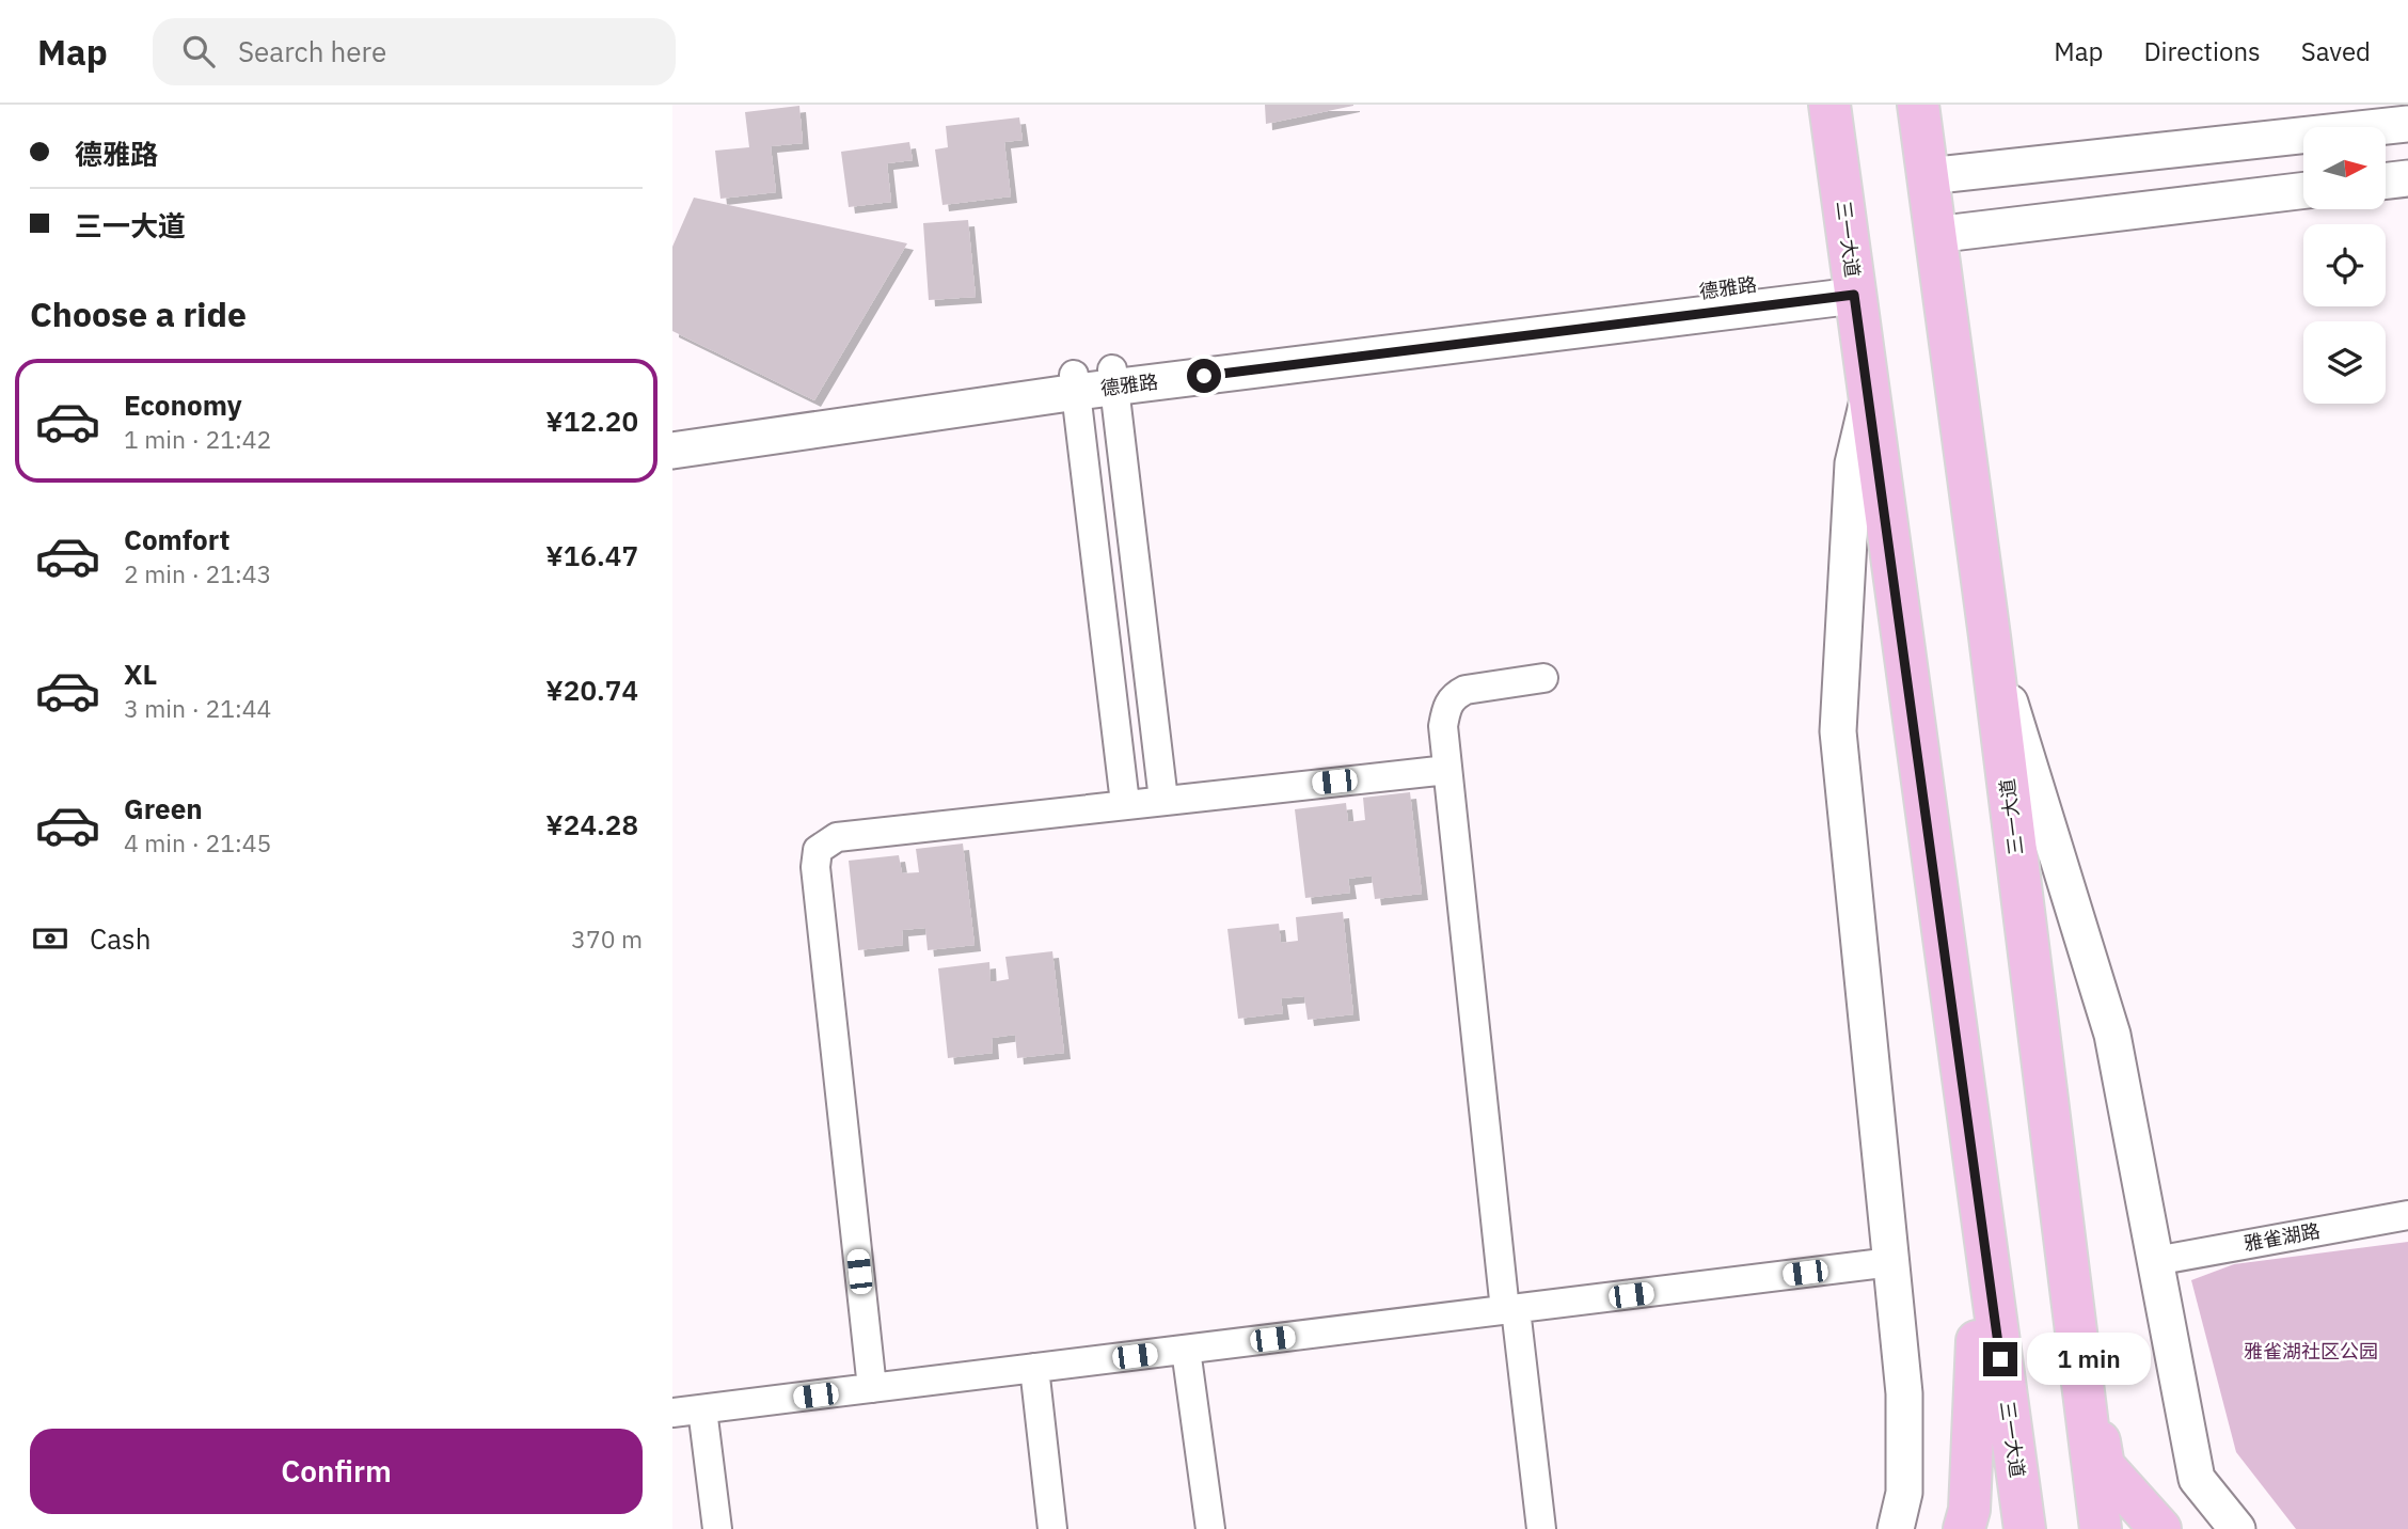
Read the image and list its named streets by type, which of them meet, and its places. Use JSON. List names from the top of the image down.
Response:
{
  "streets": {
    "highway": ["三一大道"],
    "street": ["德雅路", "雅雀湖路"]
  },
  "crossings": [
    ["三一大道", "德雅路"]
  ],
  "parks": ["雅雀湖社区公园"],
  "north": "right",
  "page": {
    "header": "Map",
    "search": "Search here",
    "nav": ["Map", "Directions", "Saved"],
    "banner": ["德雅路", "三一大道"],
    "heading": "Choose a ride",
    "list": [
      {
        "name": "Economy",
        "note": "1 min · 21:42",
        "value": "¥12.20"
      },
      {
        "name": "Comfort",
        "note": "2 min · 21:43",
        "value": "¥16.47"
      },
      {
        "name": "XL",
        "note": "3 min · 21:44",
        "value": "¥20.74"
      },
      {
        "name": "Green",
        "note": "4 min · 21:45",
        "value": "¥24.28"
      }
    ],
    "pay": ["Cash", "370 m"],
    "bubble": "1 min",
    "buttons": "Confirm"
  }
}
